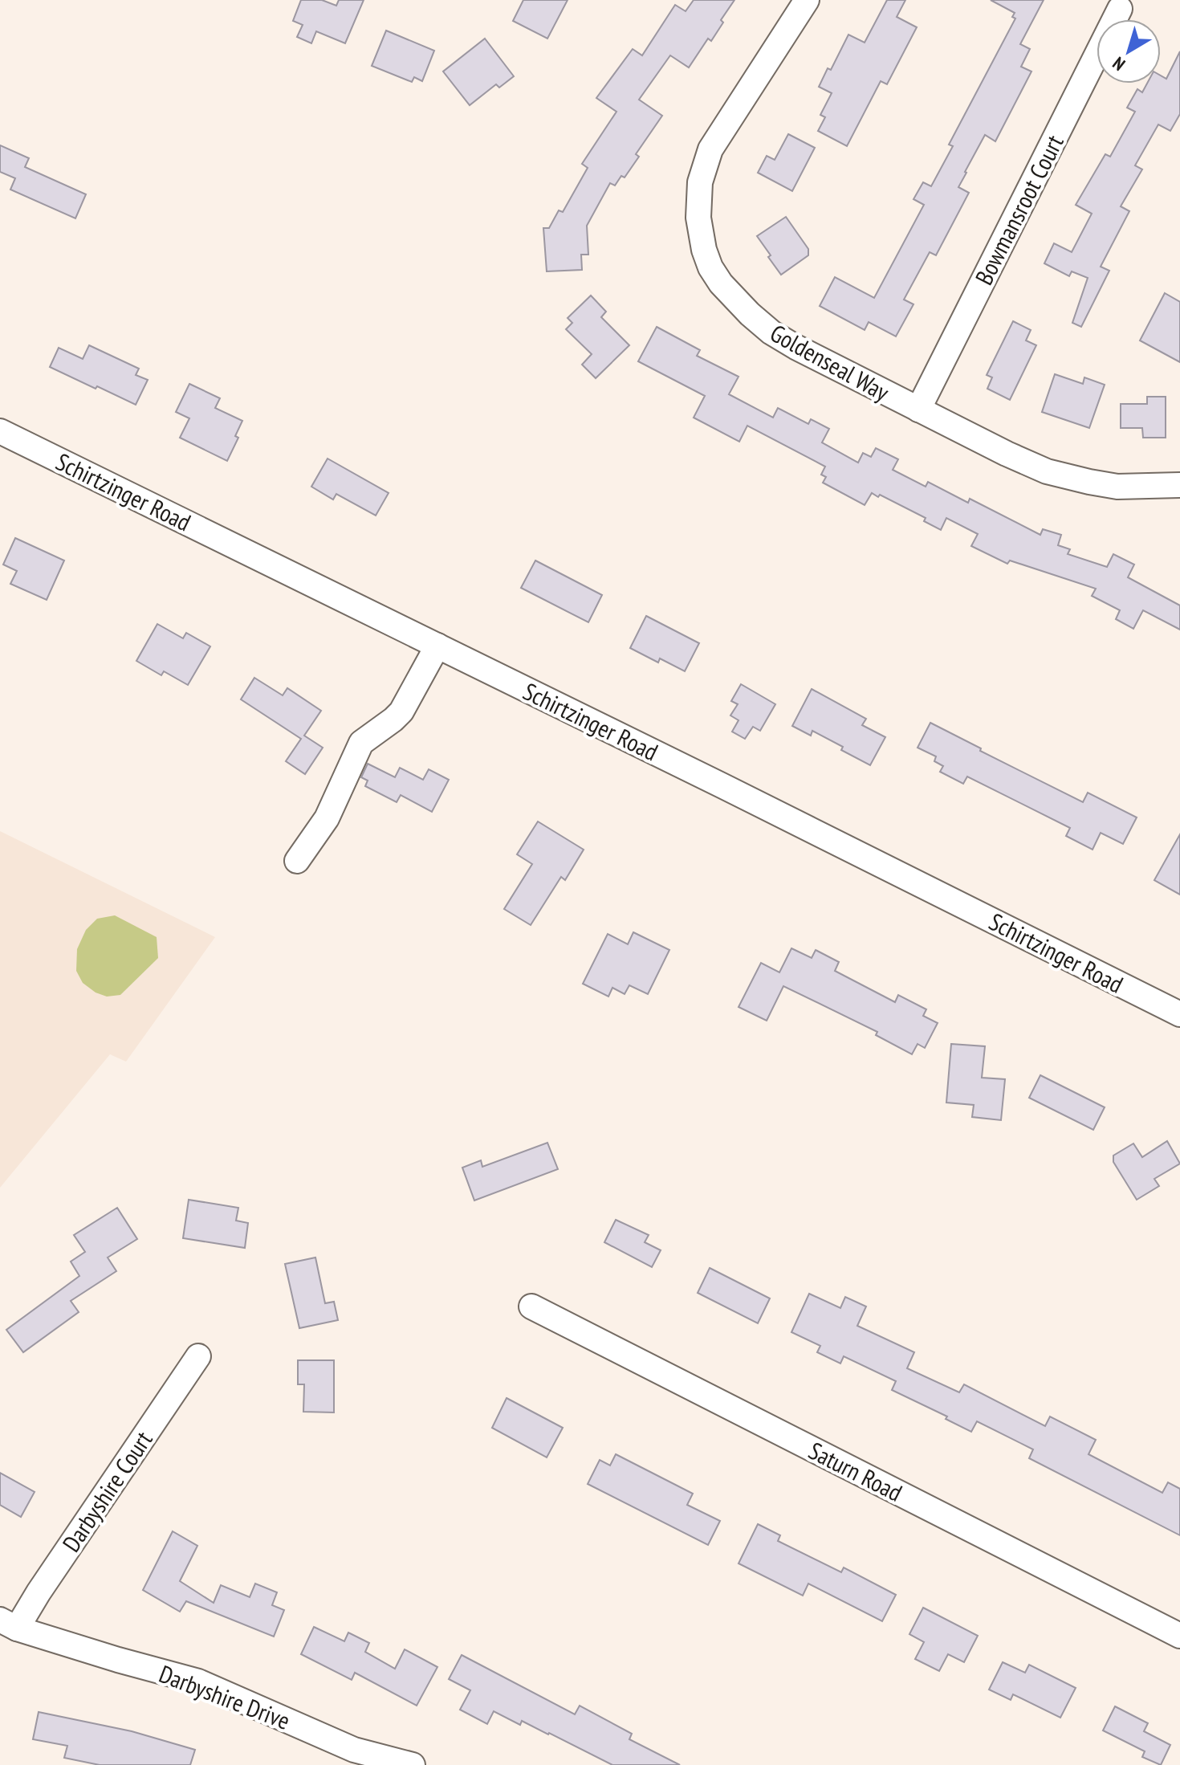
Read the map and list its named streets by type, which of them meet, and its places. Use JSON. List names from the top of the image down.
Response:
{
  "streets": {
    "street": [
      "Bowmansroot Court",
      "Goldenseal Way",
      "Schirtzinger Road",
      "Saturn Road",
      "Darbyshire Court",
      "Darbyshire Drive"
    ]
  },
  "crossings": [
    ["Bowmansroot Court", "Goldenseal Way"],
    ["Darbyshire Court", "Darbyshire Drive"]
  ],
  "north": "bottom left"
}
